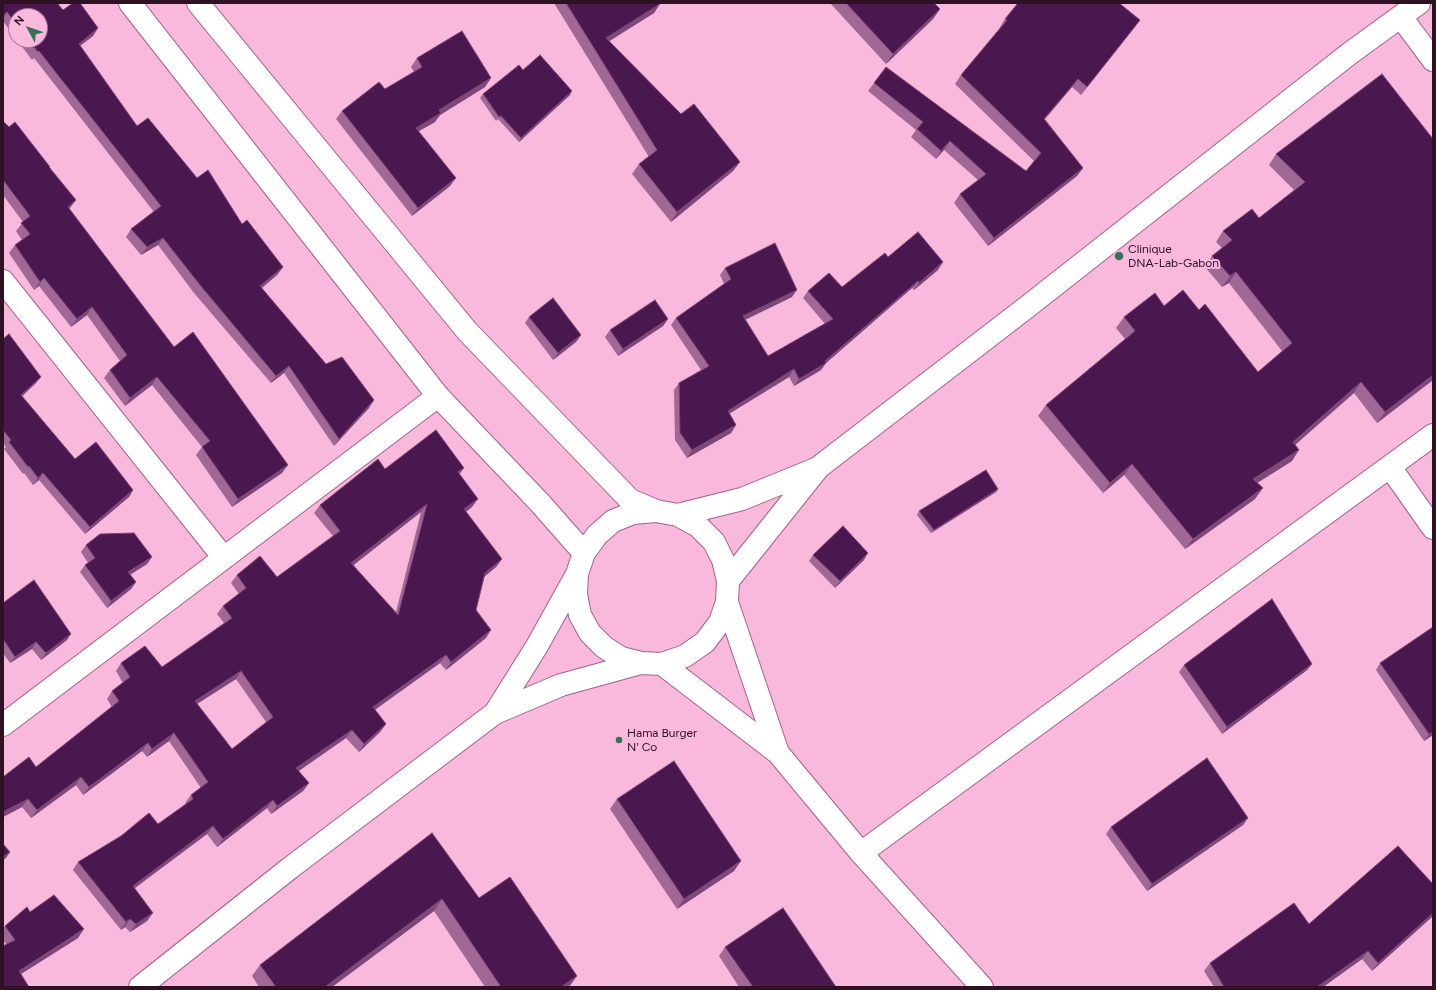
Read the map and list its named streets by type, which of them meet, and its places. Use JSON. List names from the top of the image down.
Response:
{
  "places": ["Clinique DNA-Lab-Gabon", "Hama Burger N' Co"],
  "north": "top left"
}
